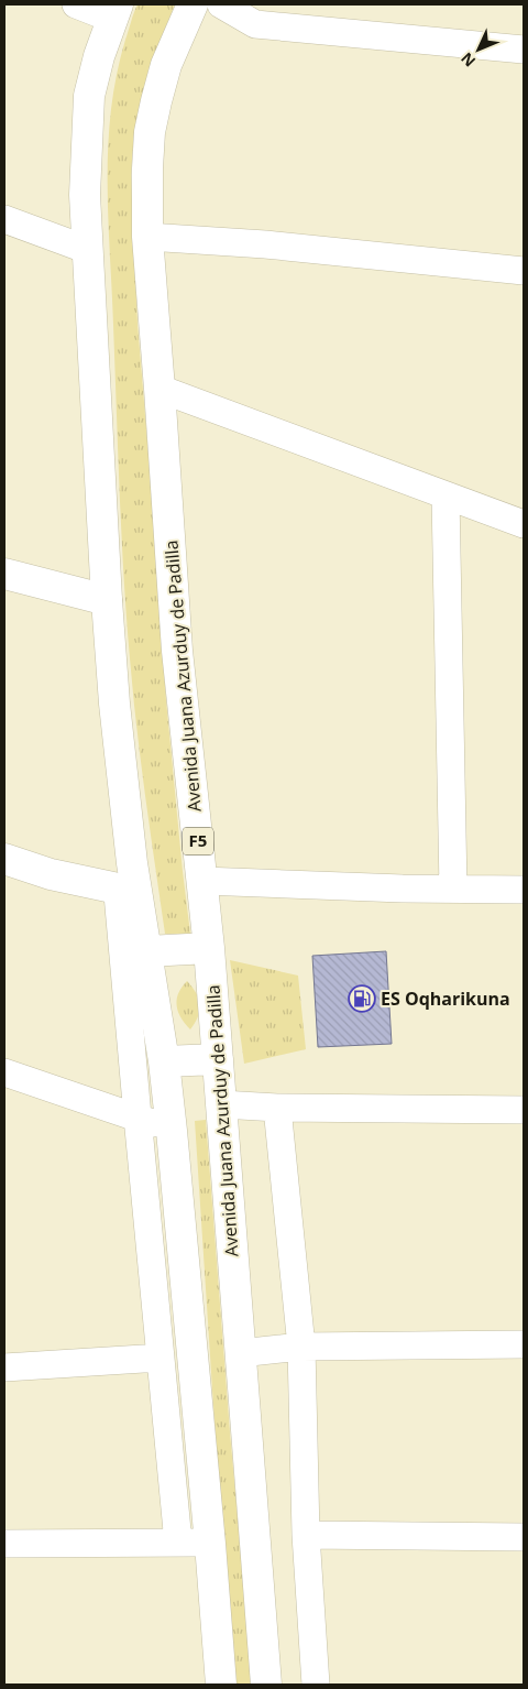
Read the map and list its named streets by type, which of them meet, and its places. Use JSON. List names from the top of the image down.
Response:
{
  "streets": {
    "main road": ["Avenida Juana Azurduy de Padilla", "F5"]
  },
  "places": {
    "fuel station": ["ES Oqharikuna"]
  },
  "north": "bottom left"
}
